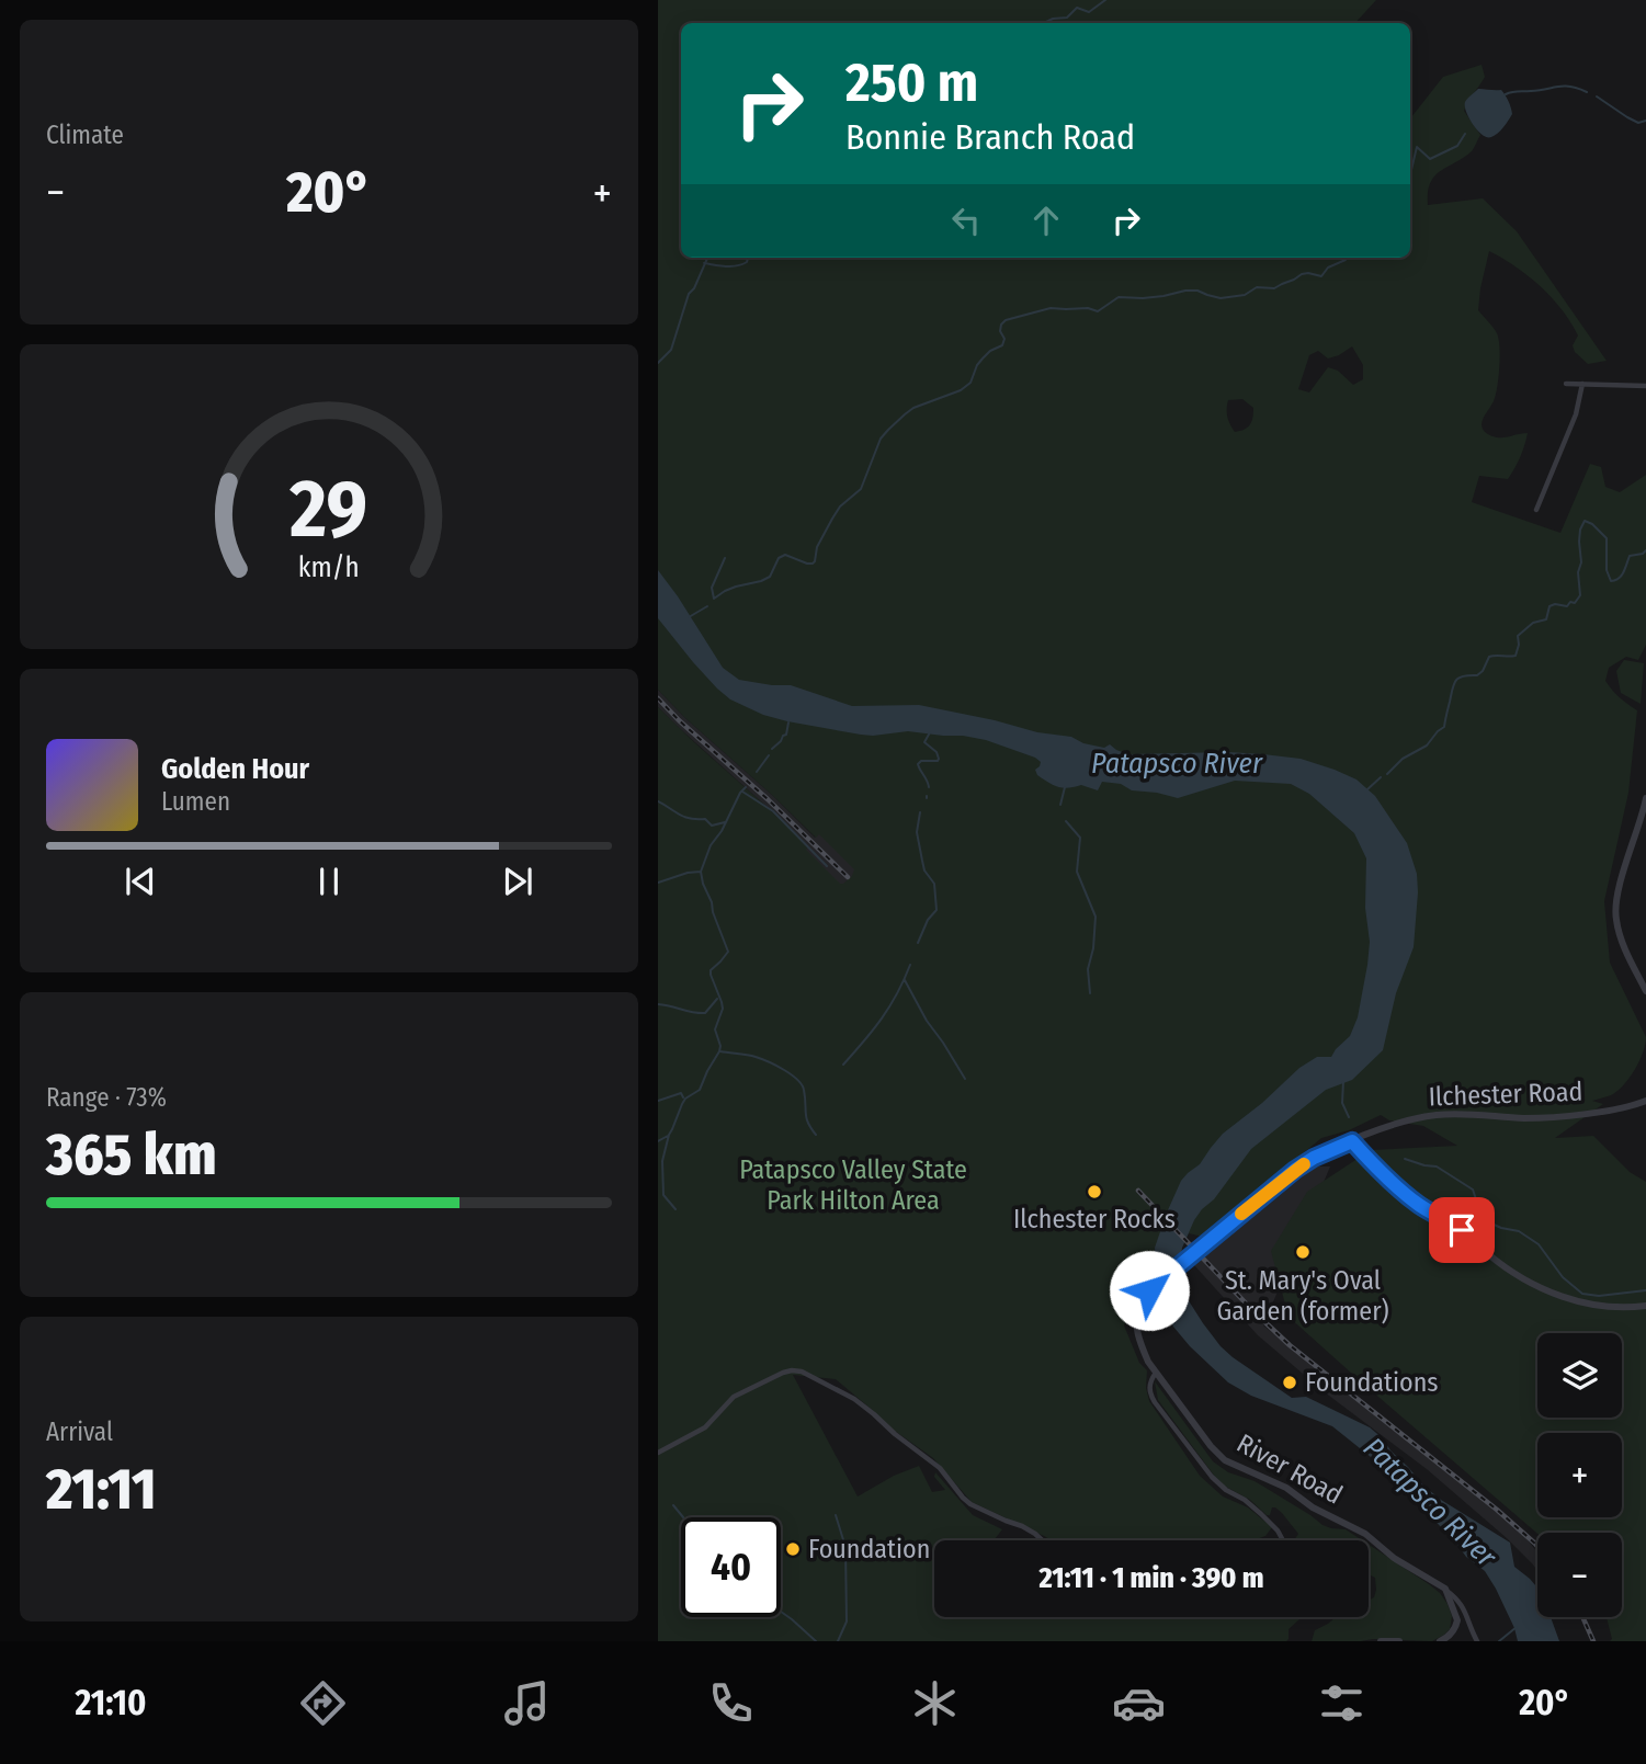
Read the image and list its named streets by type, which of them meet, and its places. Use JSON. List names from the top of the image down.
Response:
{
  "streets": {
    "street": ["Ilchester Road", "River Road"]
  },
  "crossings": [
    ["Ilchester Road", "River Road"]
  ],
  "water": ["Patapsco River"],
  "parks": ["Patapsco Valley State Park Hilton Area"],
  "places": [
    "Ilchester Rocks",
    "St. Mary's Oval Garden (former)",
    "Foundations",
    "Foundation"
  ],
  "page": {
    "tile": [
      "Climate",
      ["Range · 73%", "365 km"],
      ["Arrival", "21:11"]
    ],
    "turn": ["250 m", "Bonnie Branch Road"],
    "heat": ["−", "20°", "+"],
    "song": ["Golden Hour", "Lumen"],
    "map_buttons": ["+", "−"],
    "limit": "40",
    "trip": "21:11 · 1 min · 390 m",
    "tabs": ["21:10", "20°"],
    "gauge": ["29", "km/h"]
  }
}
